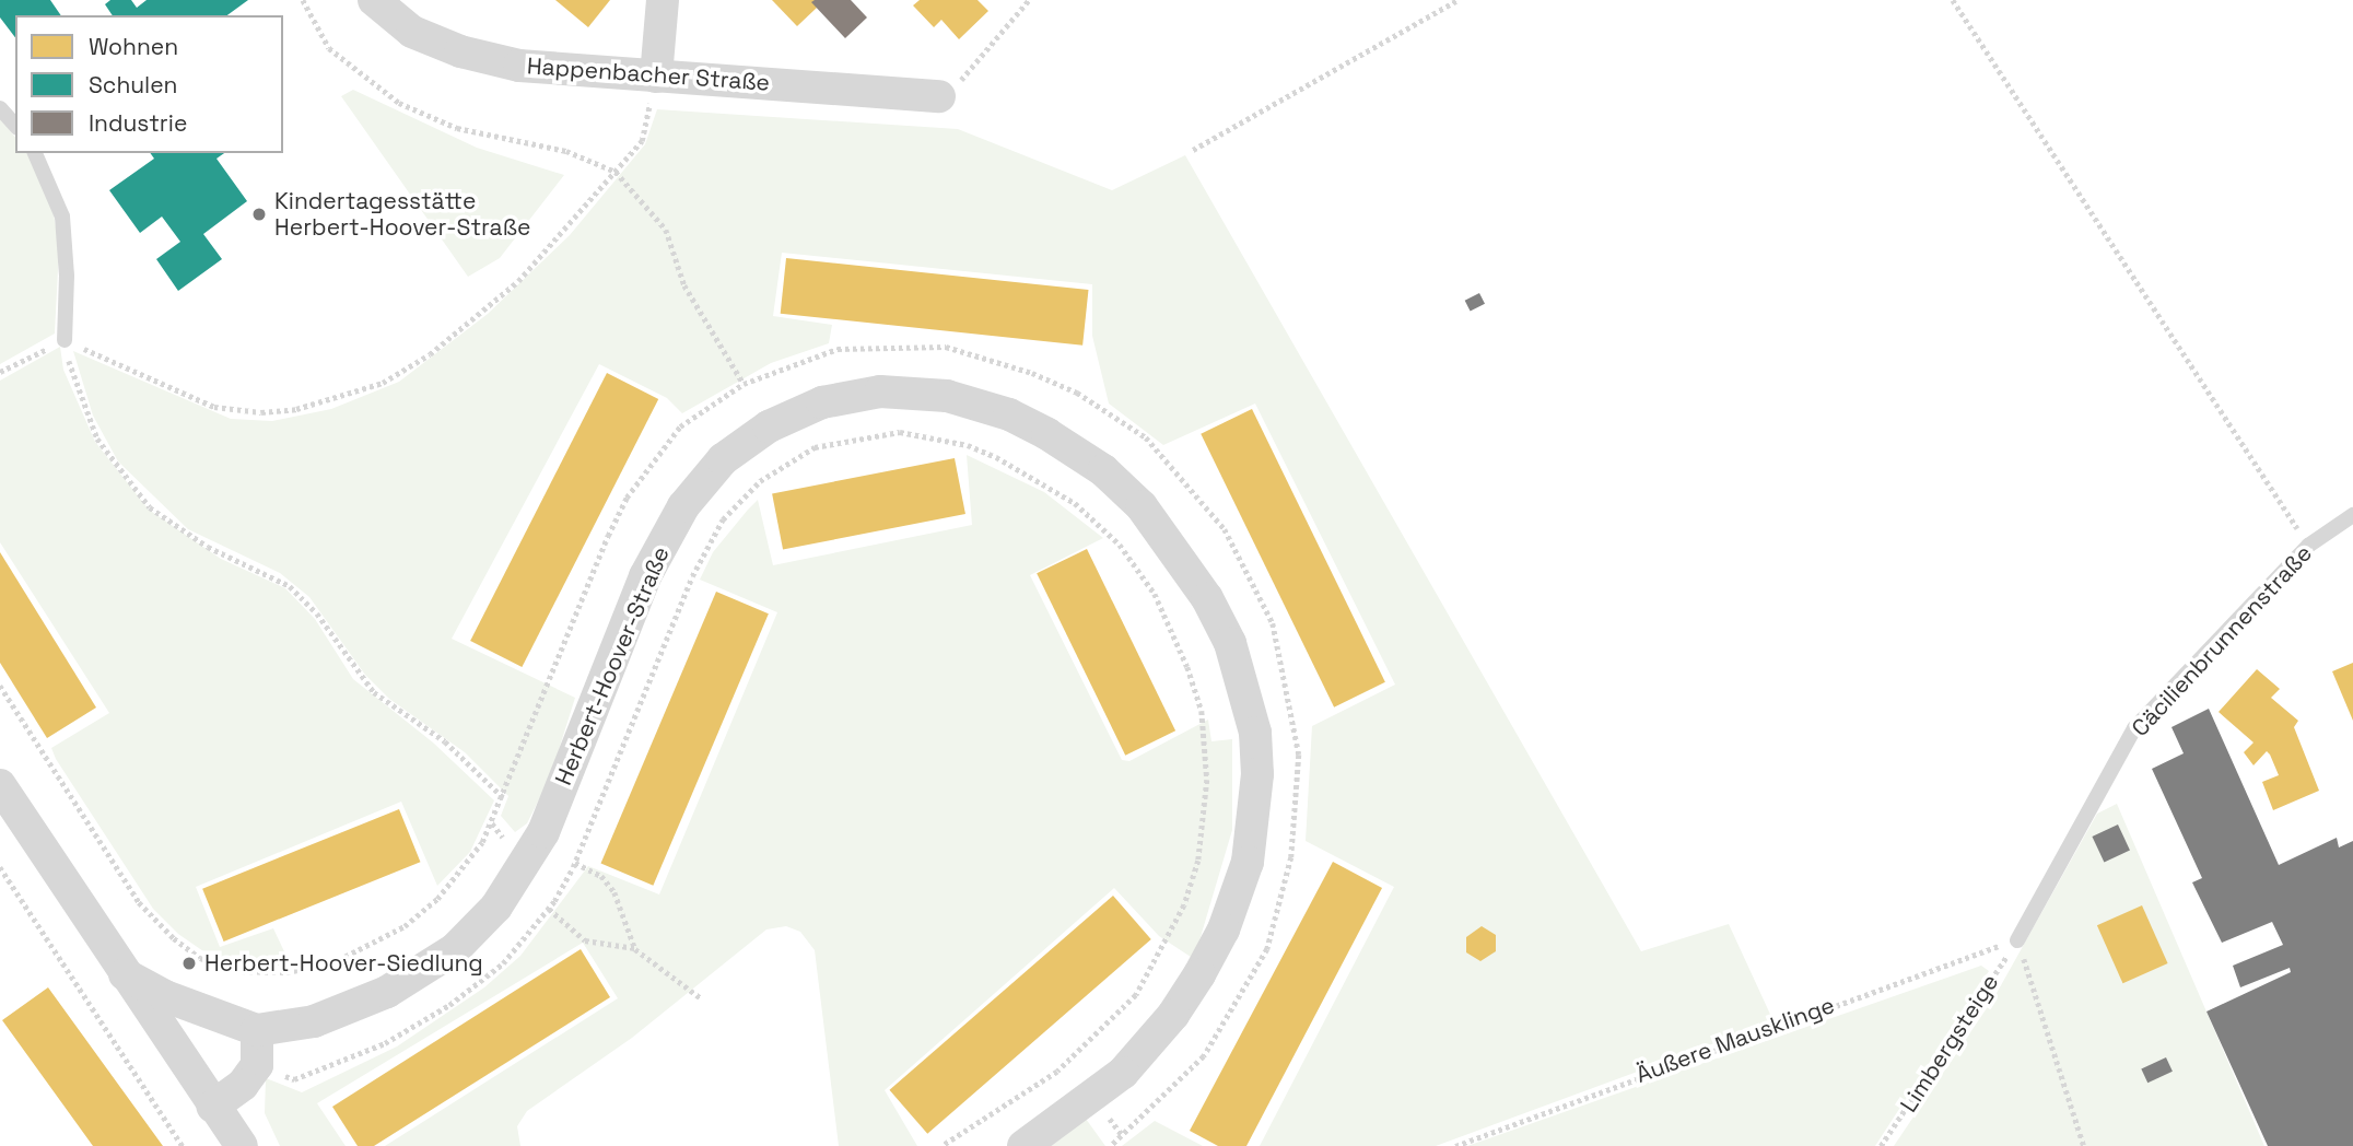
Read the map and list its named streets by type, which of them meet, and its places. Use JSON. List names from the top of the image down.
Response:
{
  "streets": {
    "street": ["Happenbacher Straße", "Herbert-Hoover-Straße"],
    "lane": ["Cäcilienbrunnenstraße"],
    "path": ["Äußere Mausklinge", "Limbergsteige"]
  },
  "crossings": [
    ["Cäcilienbrunnenstraße", "Äußere Mausklinge"],
    ["Cäcilienbrunnenstraße", "Limbergsteige"],
    ["Äußere Mausklinge", "Limbergsteige"]
  ],
  "places": ["Kindertagesstätte Herbert-Hoover-Straße", "Herbert-Hoover-Siedlung"],
  "legend": ["Wohnen", "Schulen", "Industrie"]
}
